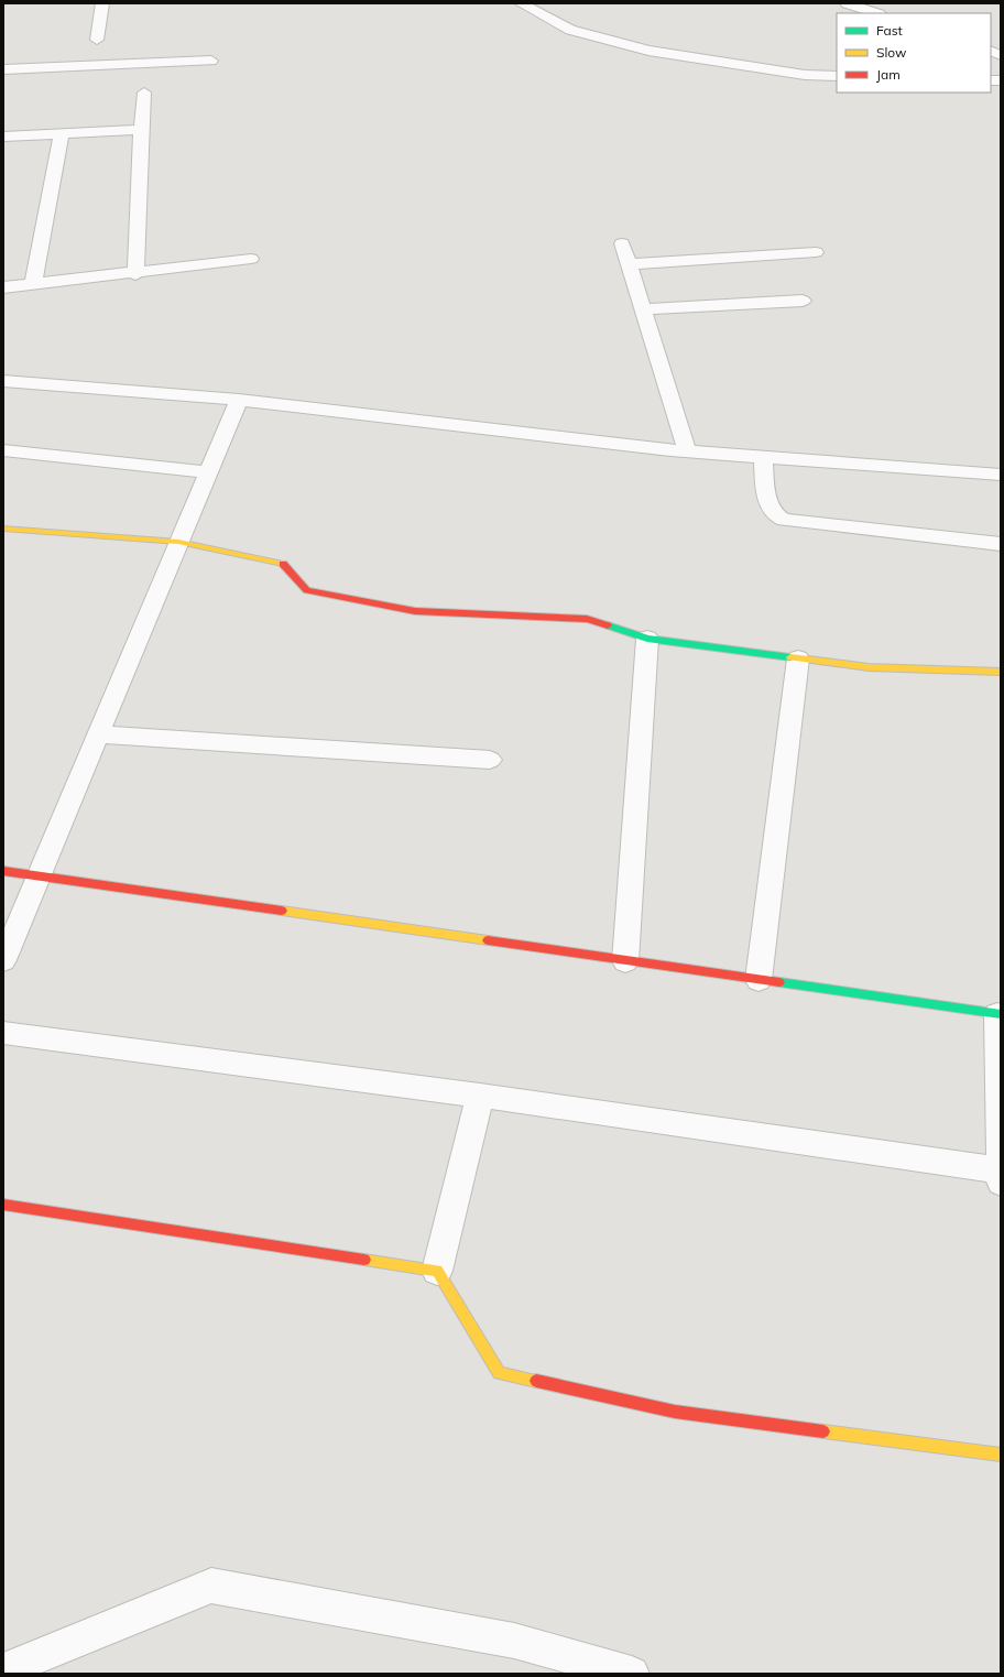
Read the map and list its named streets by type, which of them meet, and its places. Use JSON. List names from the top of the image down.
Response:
{
  "legend": ["Fast", "Slow", "Jam"]
}
